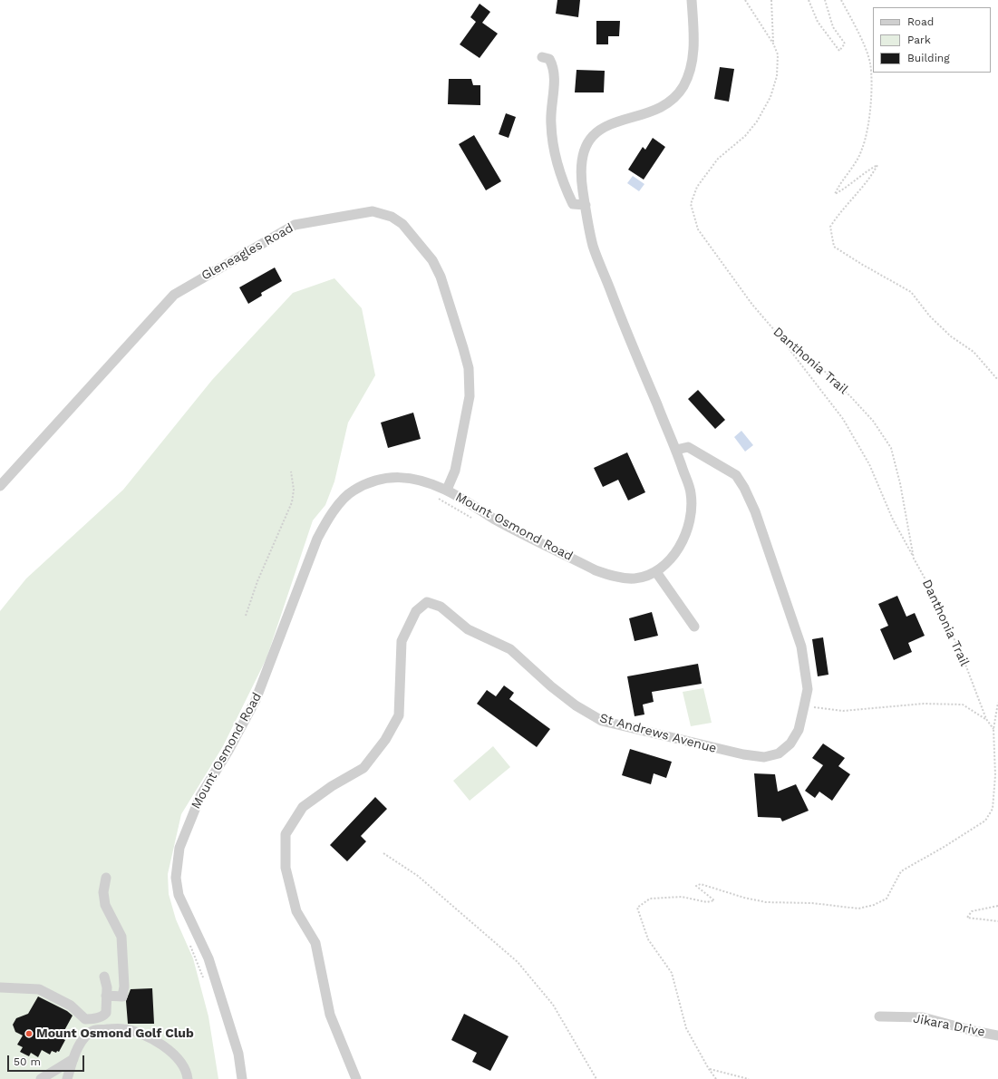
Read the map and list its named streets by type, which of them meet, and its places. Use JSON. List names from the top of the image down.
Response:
{
  "streets": {
    "street": [
      "Gleneagles Road",
      "Mount Osmond Road",
      "St Andrews Avenue",
      "Jikara Drive"
    ],
    "path": ["Danthonia Trail"]
  },
  "crossings": [
    ["Gleneagles Road", "Mount Osmond Road"],
    ["Mount Osmond Road", "St Andrews Avenue"]
  ],
  "places": ["Mount Osmond Golf Club"],
  "legend": ["Road", "Park", "Building"],
  "scale_bar": "50 m"
}
